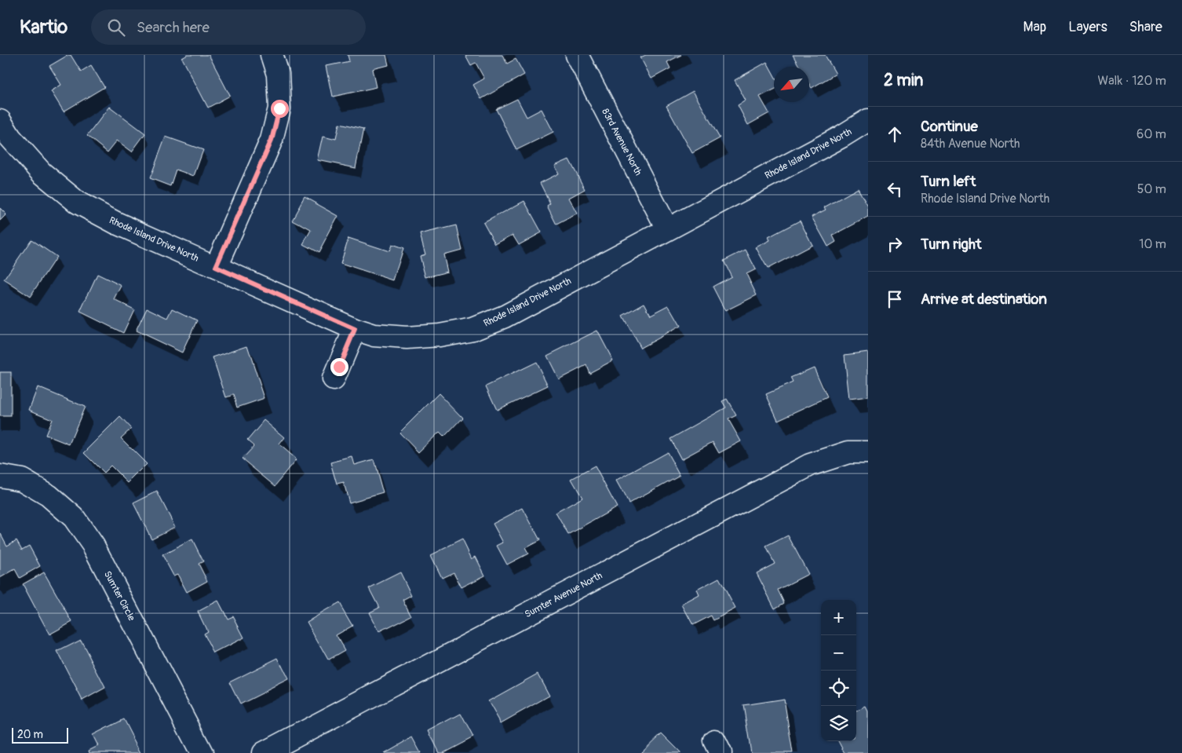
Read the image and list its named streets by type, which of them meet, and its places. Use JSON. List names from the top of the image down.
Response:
{
  "streets": {
    "street": [
      "83rd Avenue North",
      "Rhode Island Drive North",
      "Sumter Avenue North",
      "Sumter Circle"
    ]
  },
  "crossings": [
    ["83rd Avenue North", "Rhode Island Drive North"]
  ],
  "scale_bar": "20 m",
  "north": "bottom left",
  "page": {
    "header": "Kartio",
    "search": "Search here",
    "nav": ["Map", "Layers", "Share"],
    "heading": ["2 min", "Walk · 120 m"],
    "list": [
      ["Continue", "84th Avenue North", "60 m"],
      ["Turn left", "Rhode Island Drive North", "50 m"],
      ["Turn right", "10 m"],
      "Arrive at destination"
    ],
    "map_buttons": ["+", "−"],
    "scale": "20 m"
  }
}
